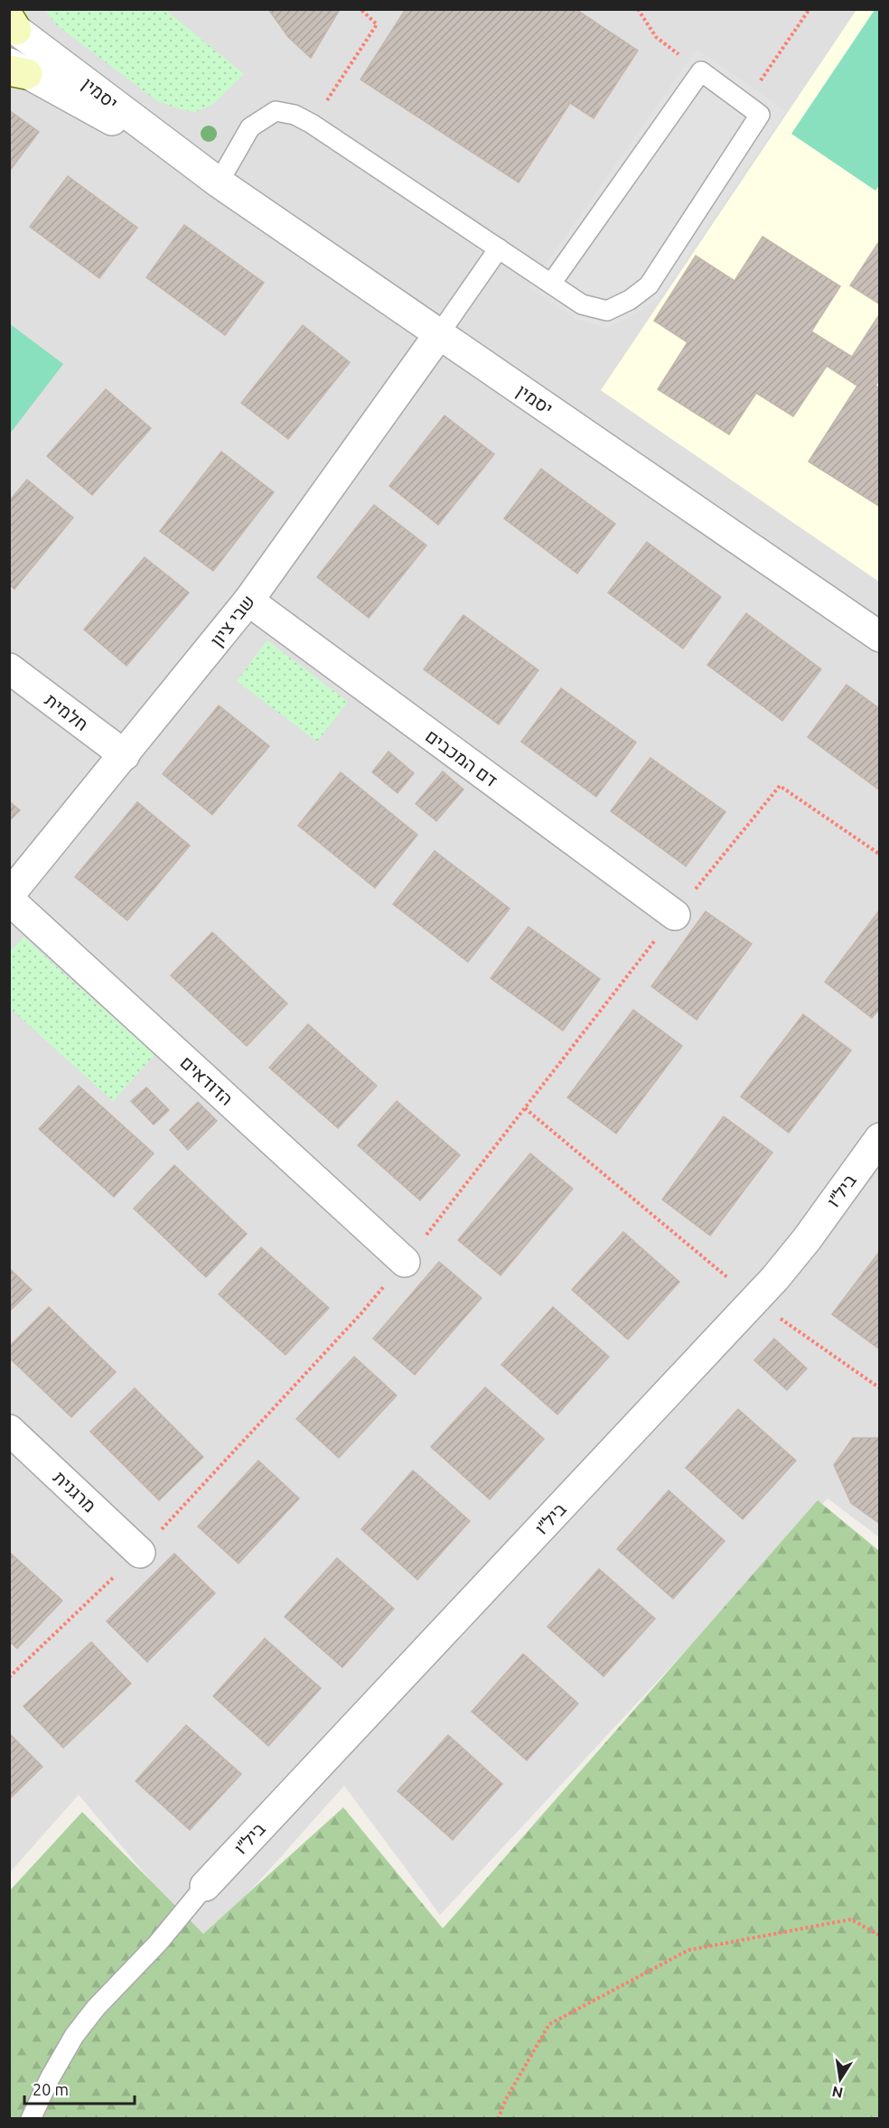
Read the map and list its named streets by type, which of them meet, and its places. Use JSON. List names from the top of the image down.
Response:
{
  "streets": {
    "street": [
      "יסמין",
      "שבי ציון",
      "חלמית",
      "דם המכבים",
      "הדודאים",
      "ביל״ו",
      "מרגנית"
    ]
  },
  "crossings": [
    ["יסמין", "שבי ציון"],
    ["שבי ציון", "חלמית"],
    ["שבי ציון", "דם המכבים"]
  ],
  "scale_bar": "20 m",
  "north": "bottom"
}
